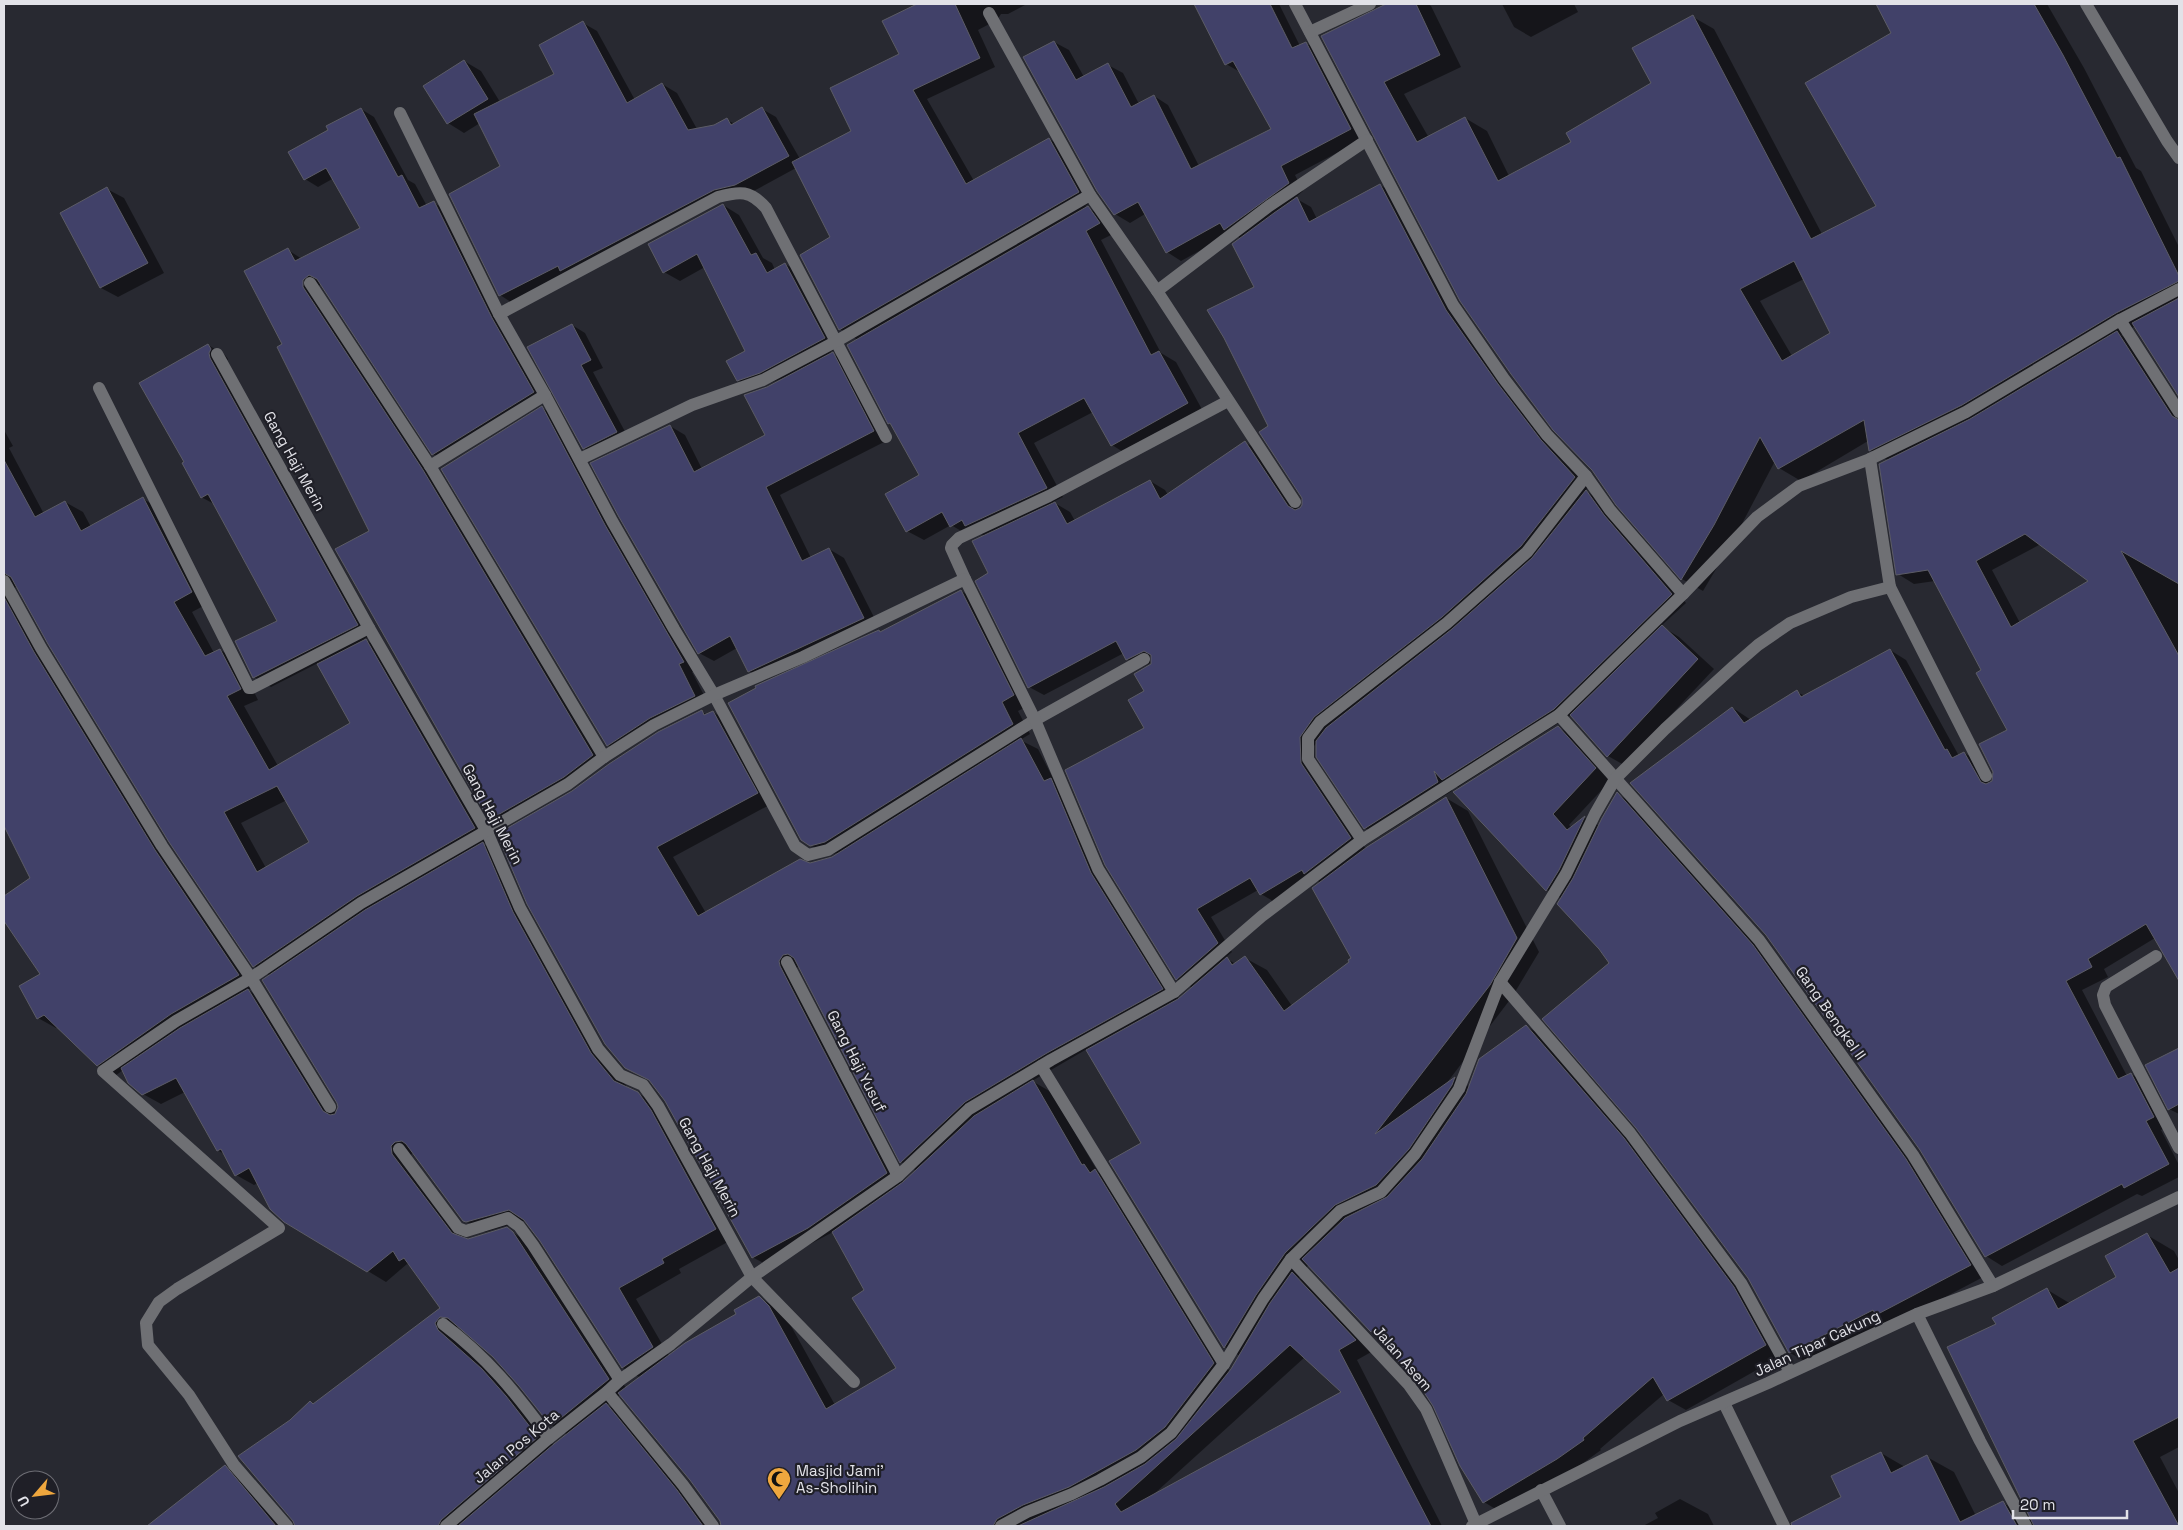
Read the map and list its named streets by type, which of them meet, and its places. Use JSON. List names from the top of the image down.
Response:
{
  "streets": {
    "street": [
      "Gang Haji Merin",
      "Gang Bengkel II",
      "Gang Haji Yusuf",
      "Jalan Tipar Cakung",
      "Jalan Asem",
      "Jalan Pos Kota"
    ]
  },
  "crossings": [
    ["Gang Haji Merin", "Jalan Pos Kota"],
    ["Gang Bengkel II", "Jalan Tipar Cakung"],
    ["Gang Bengkel II", "Jalan Pos Kota"],
    ["Gang Haji Yusuf", "Jalan Pos Kota"],
    ["Jalan Tipar Cakung", "Jalan Asem"]
  ],
  "places": {
    "mosque": ["Masjid Jami' As-Sholihin"]
  },
  "scale_bar": "20 m",
  "north": "bottom left"
}
